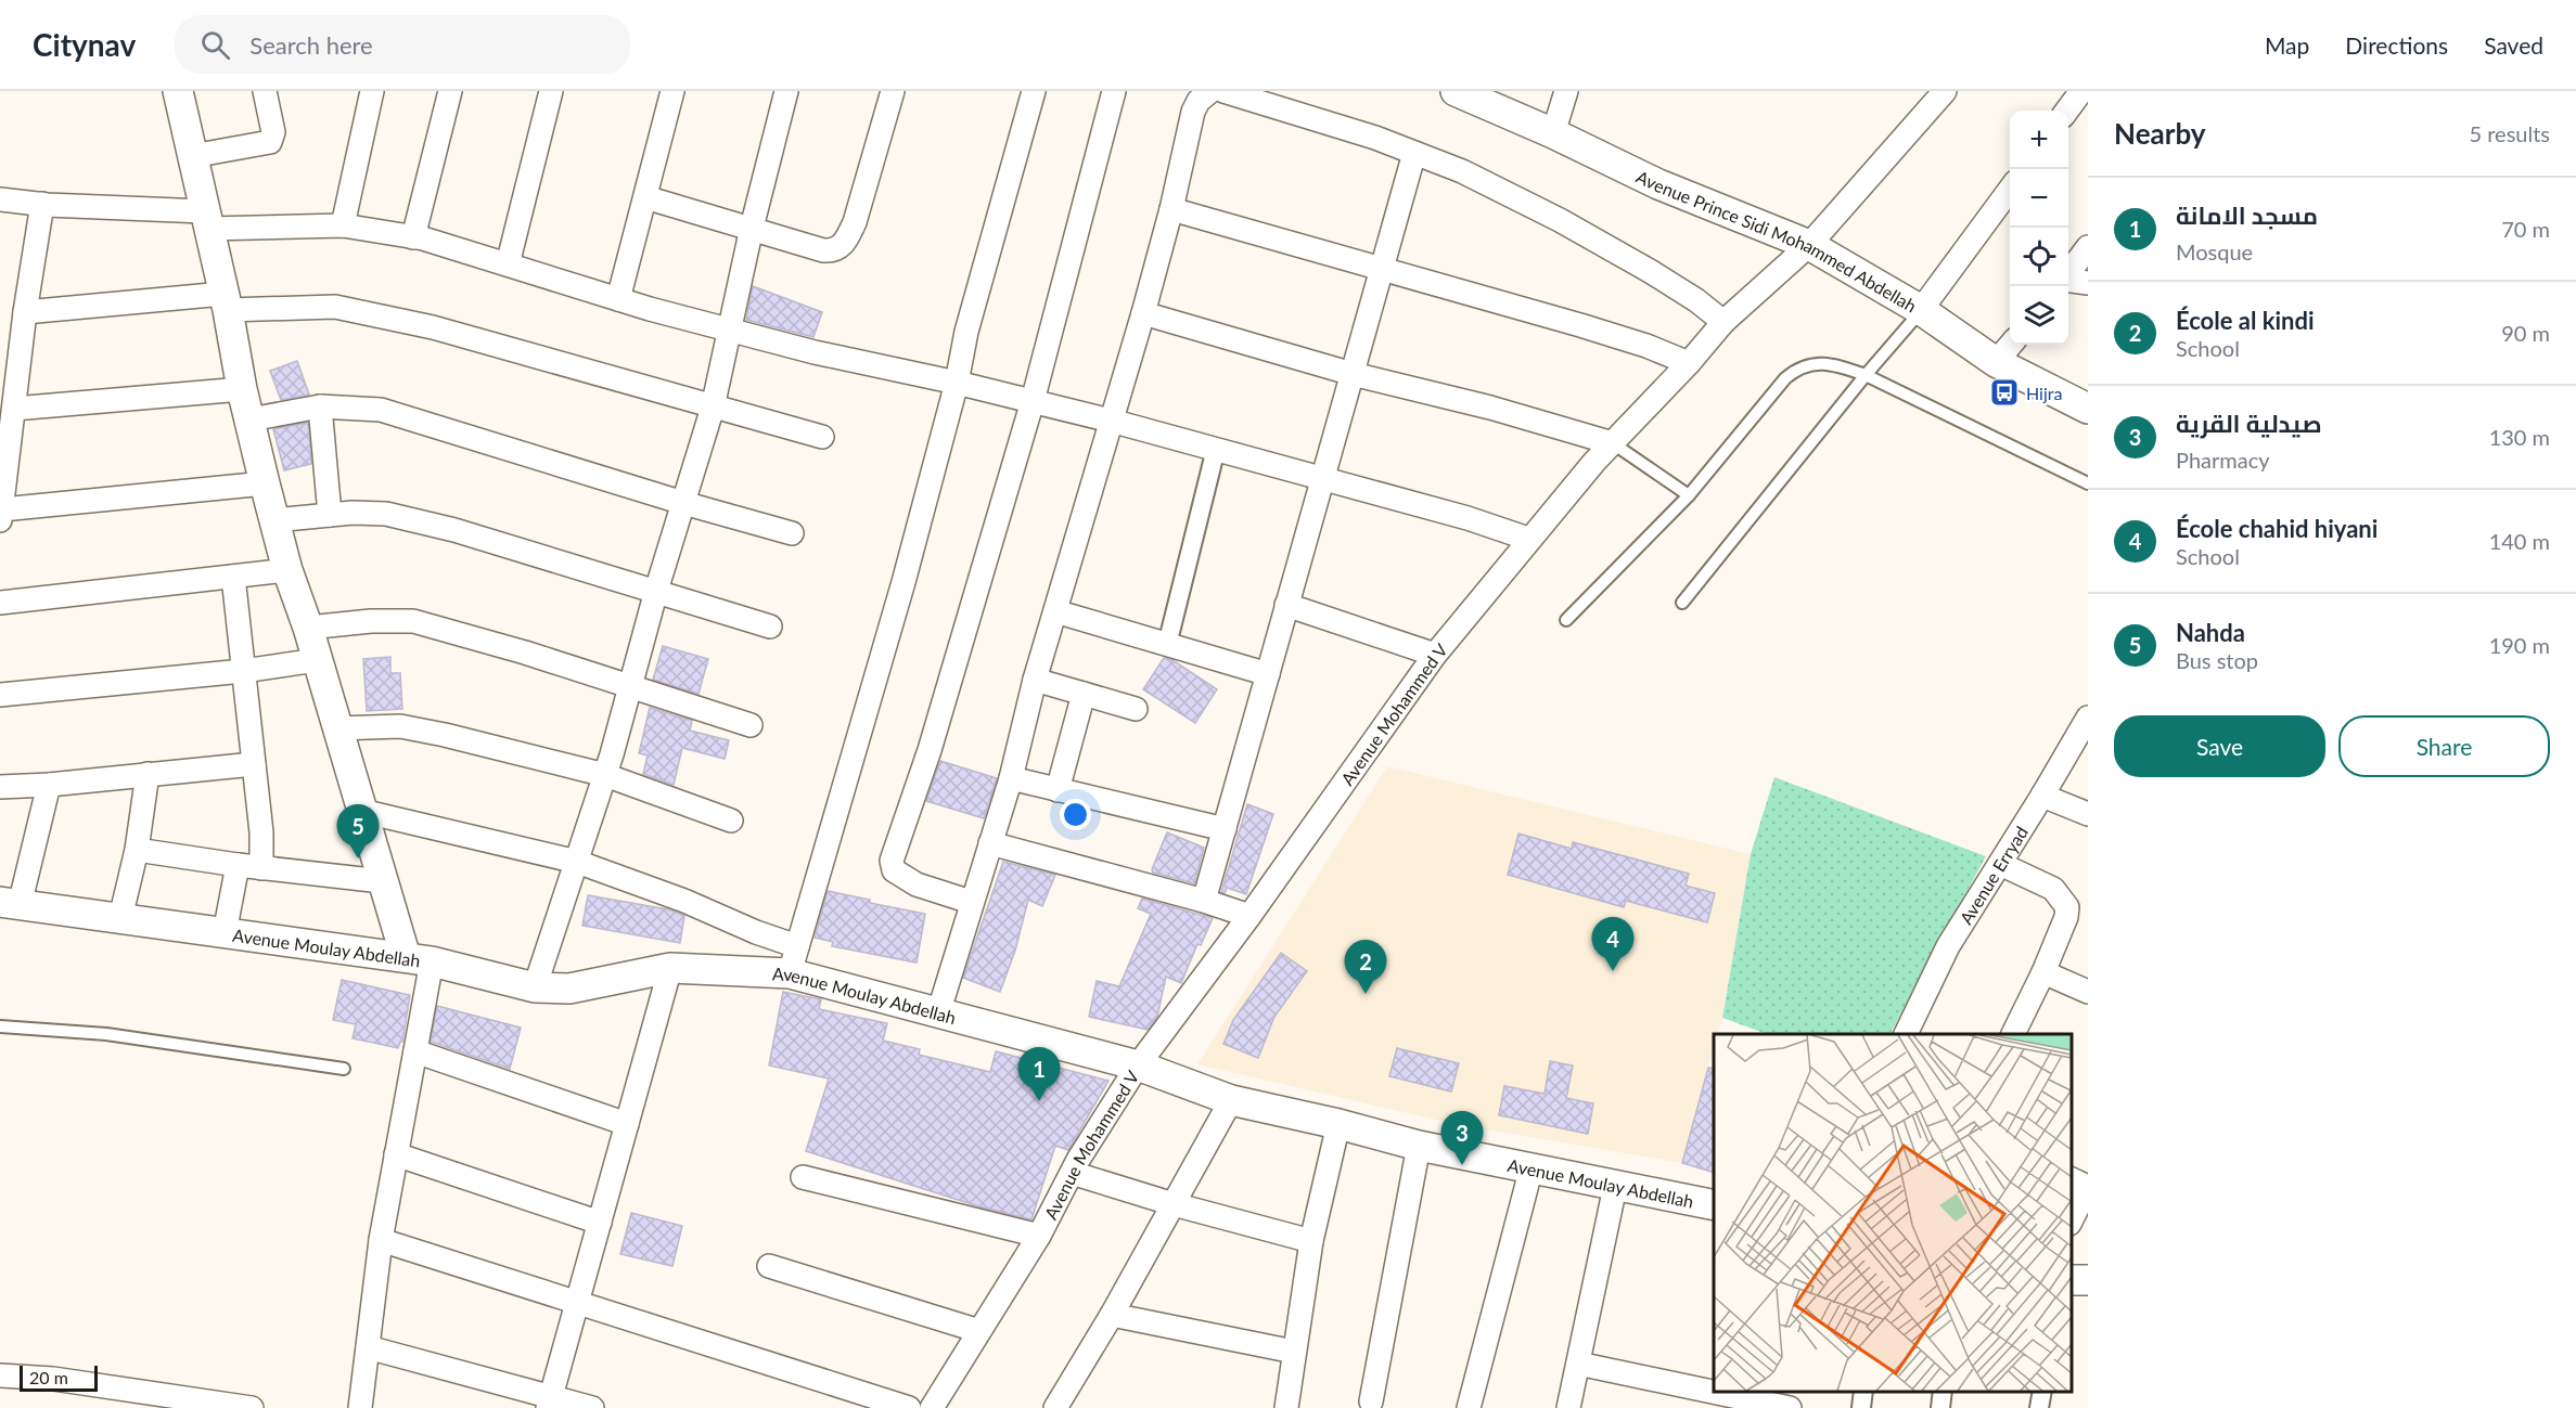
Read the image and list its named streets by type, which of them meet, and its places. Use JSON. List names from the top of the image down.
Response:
{
  "streets": {
    "street": [
      "Avenue Prince Sidi Mohammed Abdellah",
      "Avenue Mohammed V",
      "Avenue Erryad",
      "Avenue Moulay Abdellah"
    ]
  },
  "crossings": [
    ["Avenue Prince Sidi Mohammed Abdellah", "Avenue Mohammed V"],
    ["Avenue Mohammed V", "Avenue Moulay Abdellah"]
  ],
  "places": {
    "bus stop": ["Hijra"]
  },
  "scale_bar": "20 m",
  "page": {
    "header": "Citynav",
    "search": "Search here",
    "nav": ["Map", "Directions", "Saved"],
    "heading": ["Nearby", "5 results"],
    "map_buttons": ["+", "−"],
    "list": [
      {
        "mark": "1",
        "name": "مسجد الامانة",
        "note": "Mosque",
        "value": "70 m"
      },
      {
        "mark": "2",
        "name": "École al kindi",
        "note": "School",
        "value": "90 m"
      },
      {
        "mark": "3",
        "name": "صيدلية القرية",
        "note": "Pharmacy",
        "value": "130 m"
      },
      {
        "mark": "4",
        "name": "École chahid hiyani",
        "note": "School",
        "value": "140 m"
      },
      {
        "mark": "5",
        "name": "Nahda",
        "note": "Bus stop",
        "value": "190 m"
      }
    ],
    "buttons": ["Save", "Share"],
    "pins": [
      "5",
      "4",
      "2",
      "1",
      "3"
    ],
    "scale": "20 m"
  }
}
